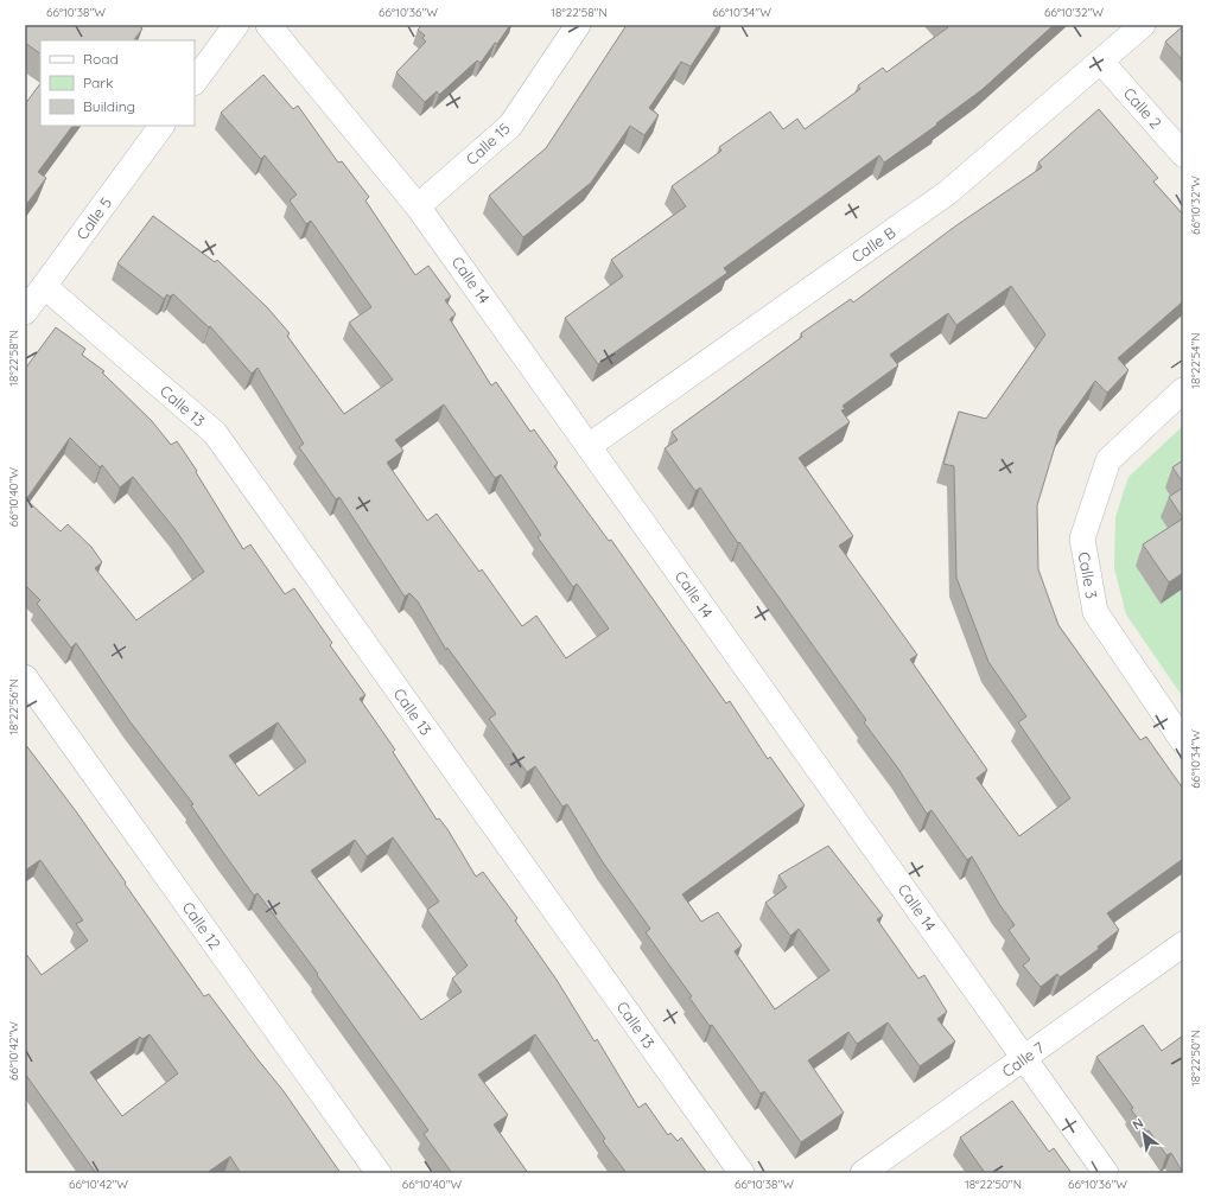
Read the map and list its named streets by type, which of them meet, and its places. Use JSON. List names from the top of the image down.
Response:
{
  "streets": {
    "street": [
      "Calle 2",
      "Calle 15",
      "Calle 5",
      "Calle B",
      "Calle 14",
      "Calle 13",
      "Calle 3",
      "Calle 12",
      "Calle 7"
    ]
  },
  "crossings": [
    ["Calle 2", "Calle B"],
    ["Calle 15", "Calle 14"],
    ["Calle 5", "Calle 13"],
    ["Calle B", "Calle 14"],
    ["Calle 14", "Calle 7"]
  ],
  "legend": ["Road", "Park", "Building"],
  "north": "top left",
  "coordinates": [
    "66°10'38\"W",
    "66°10'36\"W",
    "18°22'58\"N",
    "66°10'34\"W",
    "66°10'32\"W",
    "18°22'54\"N",
    "66°10'40\"W",
    "18°22'56\"N",
    "66°10'42\"W",
    "18°22'50\"N"
  ]
}
